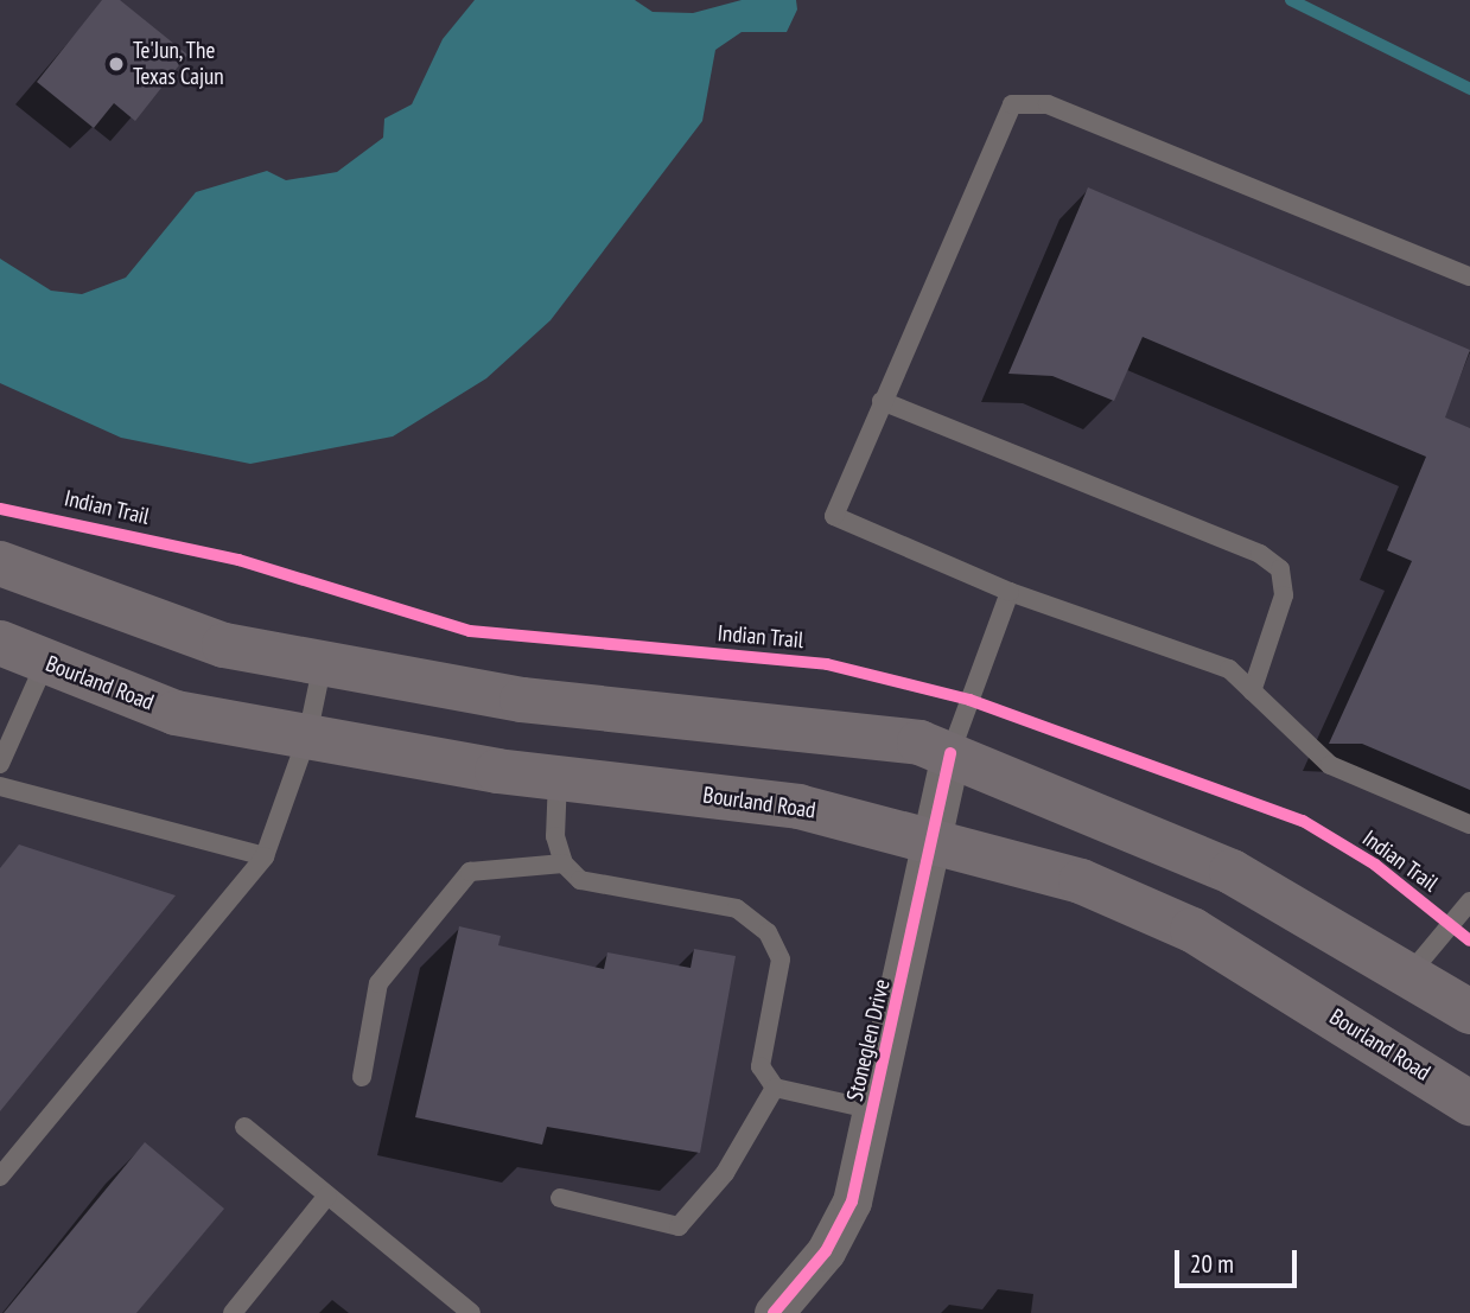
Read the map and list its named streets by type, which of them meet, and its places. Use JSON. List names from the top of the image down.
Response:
{
  "streets": {
    "main road": ["Bourland Road"],
    "street": ["Stoneglen Drive"],
    "cycle path": ["Indian Trail"]
  },
  "crossings": [
    ["Bourland Road", "Stoneglen Drive"]
  ],
  "places": ["Te'Jun, The Texas Cajun"],
  "scale_bar": "20 m"
}
